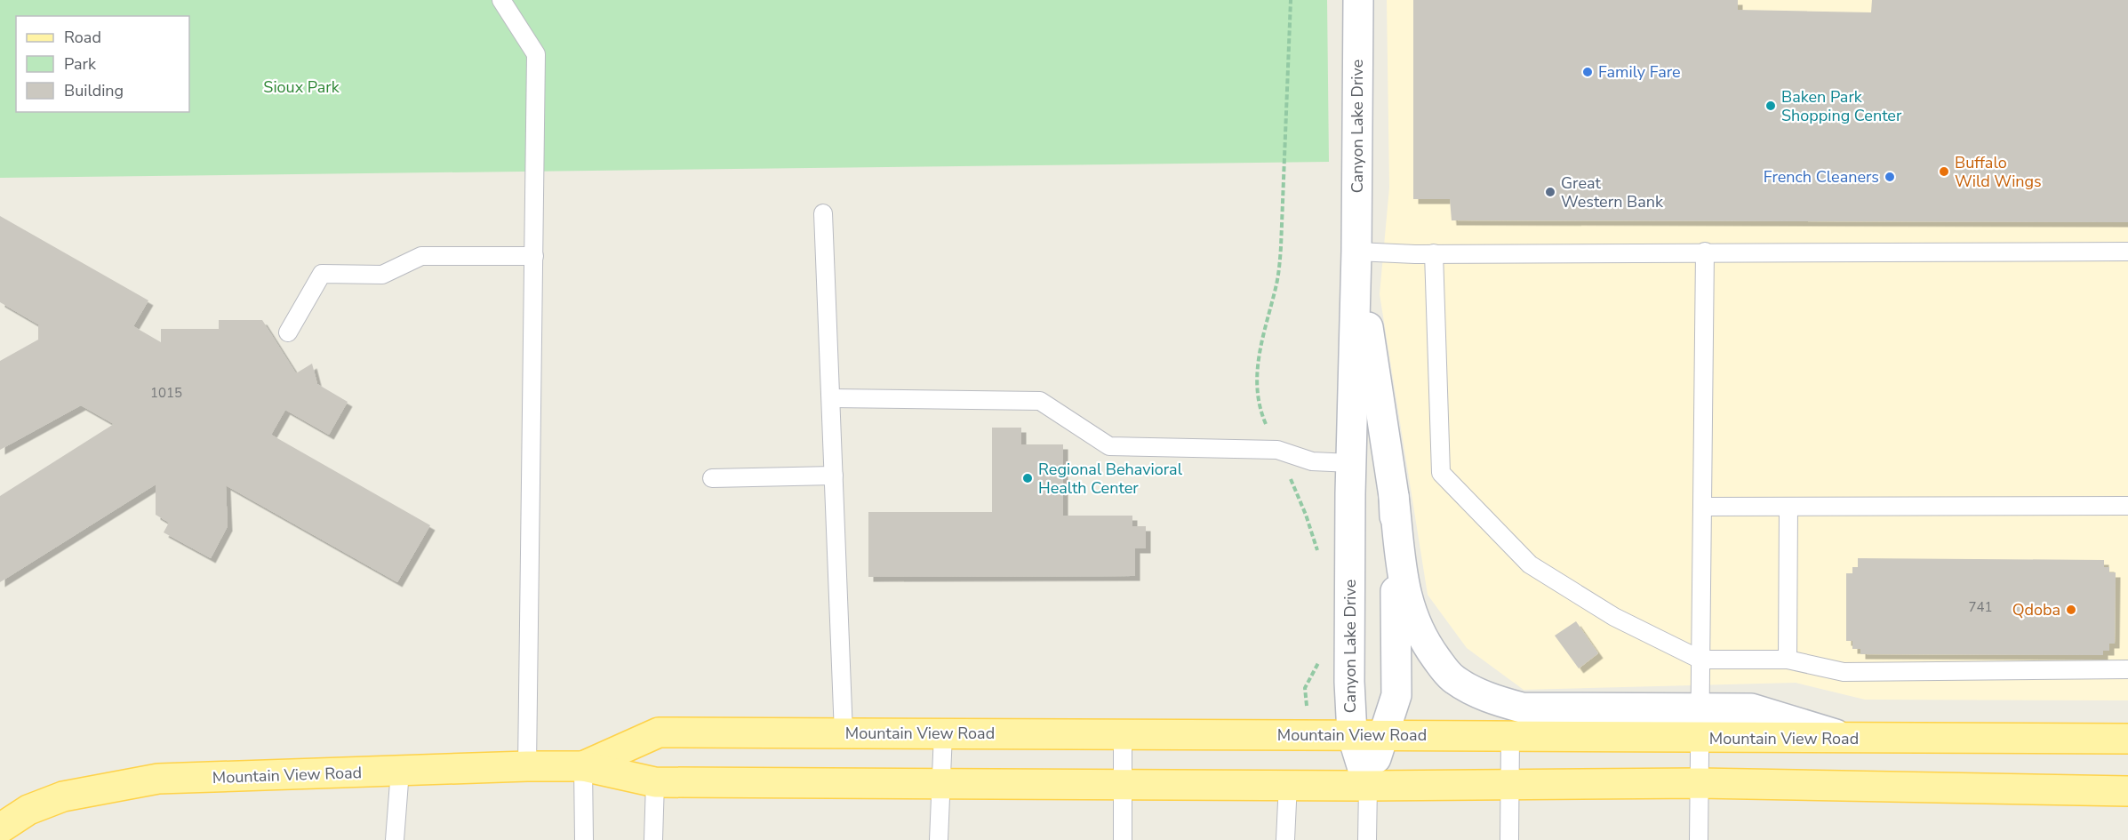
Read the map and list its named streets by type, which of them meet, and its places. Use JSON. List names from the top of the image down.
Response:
{
  "streets": {
    "main road": ["Mountain View Road"],
    "street": ["Canyon Lake Drive"]
  },
  "crossings": [
    ["Canyon Lake Drive", "Mountain View Road"]
  ],
  "parks": ["Sioux Park"],
  "places": [
    "Family Fare",
    "Baken Park Shopping Center",
    "Buffalo Wild Wings",
    "French Cleaners",
    "Great Western Bank",
    "Regional Behavioral Health Center",
    "Qdoba"
  ],
  "house_numbers": ["1015", "741"],
  "legend": ["Road", "Park", "Building"]
}
